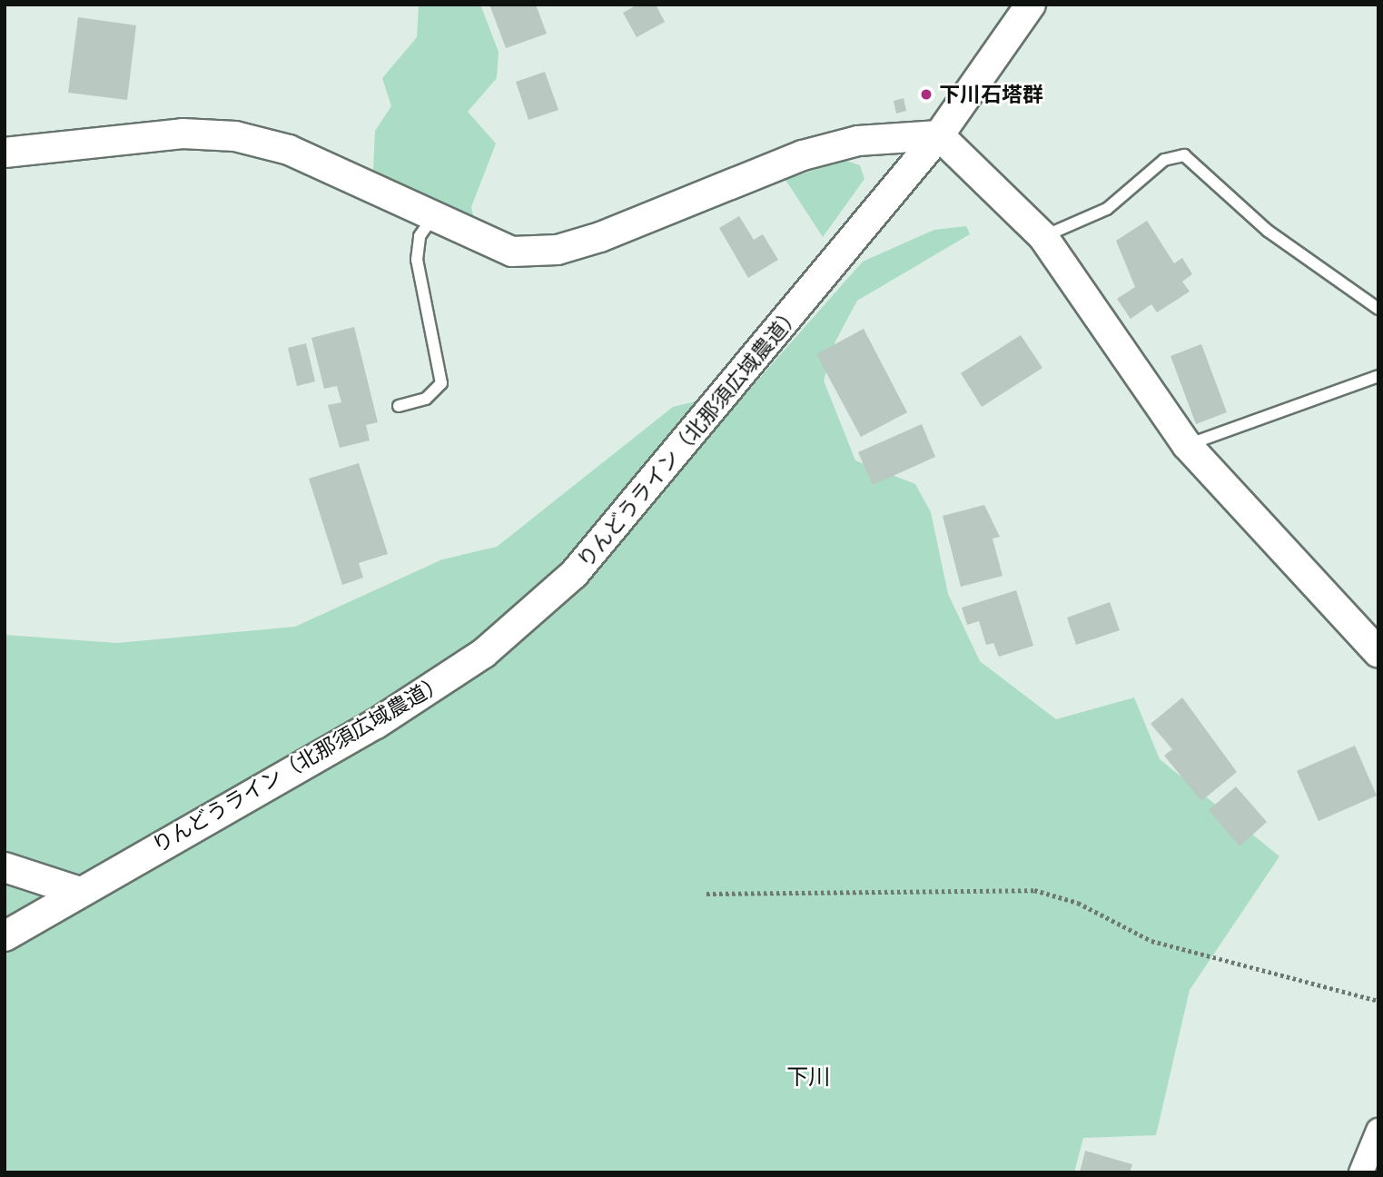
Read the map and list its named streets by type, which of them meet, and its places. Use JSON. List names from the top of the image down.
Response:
{
  "streets": {
    "street": ["りんどうライン（北那須広域農道）"]
  },
  "districts": ["下川"],
  "places": ["下川石塔群"]
}
